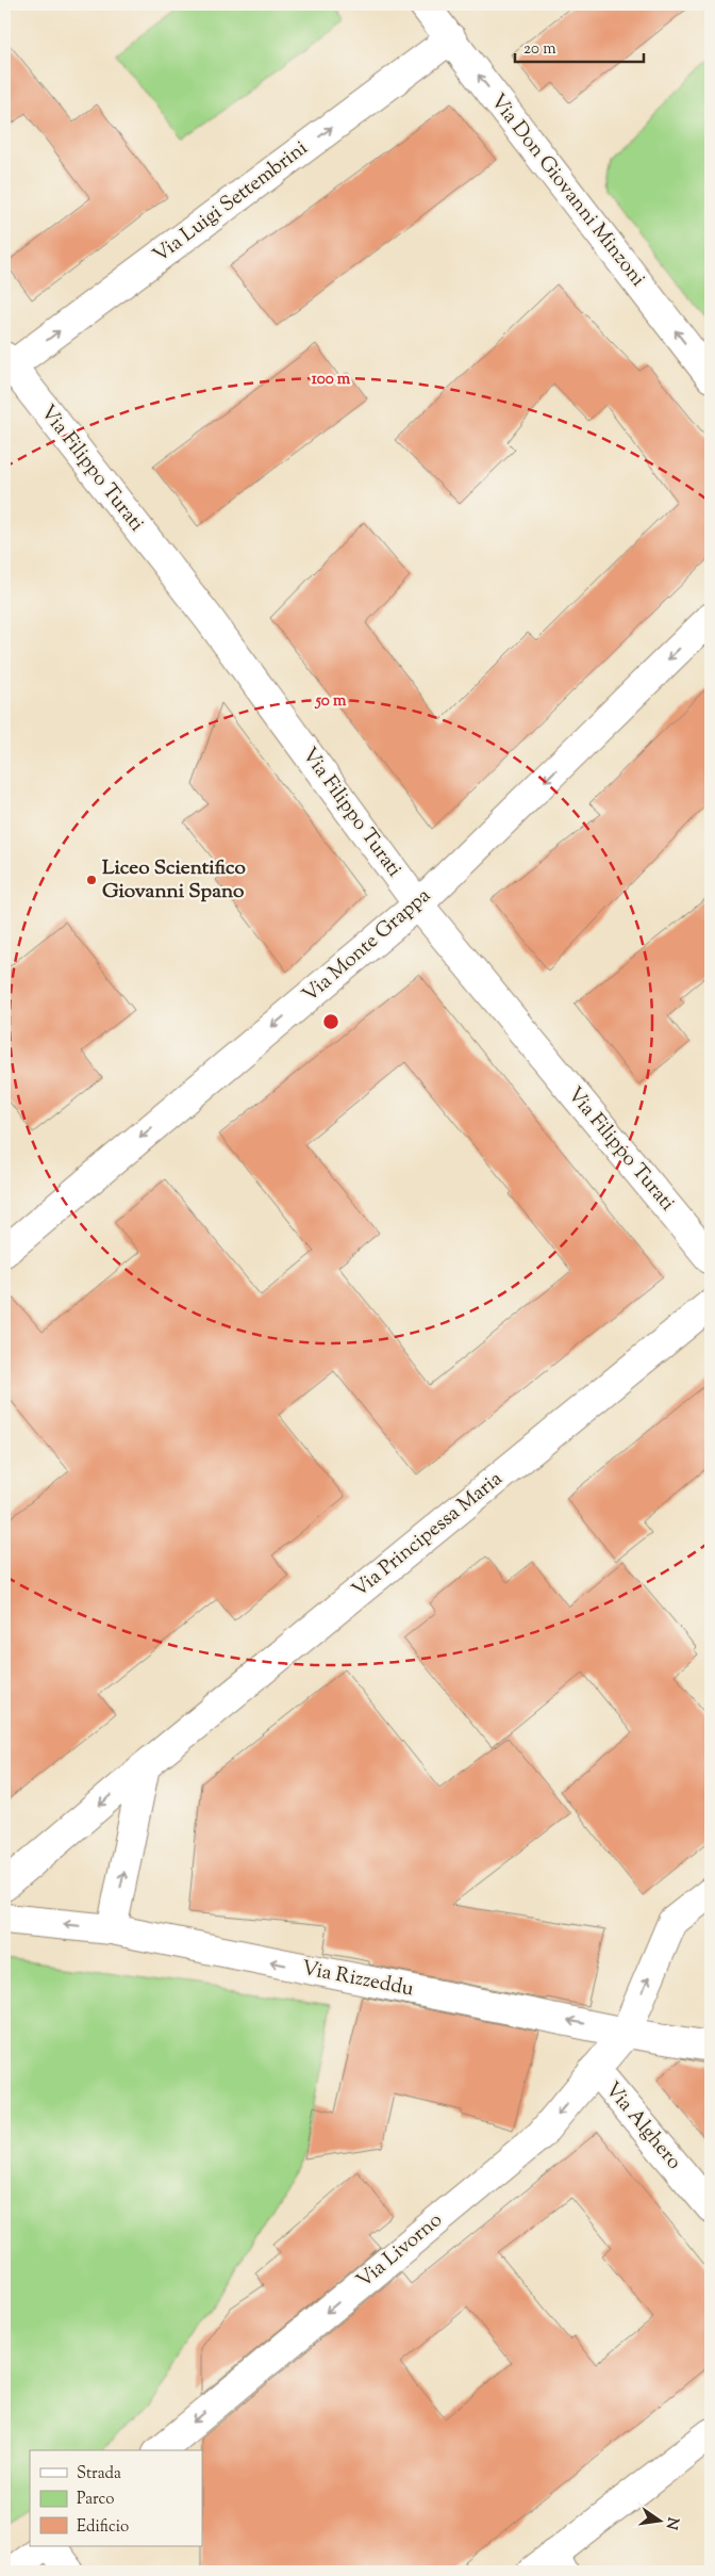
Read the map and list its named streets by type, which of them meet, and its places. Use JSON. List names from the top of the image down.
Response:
{
  "streets": {
    "street": [
      "Via Don Giovanni Minzoni",
      "Via Luigi Settembrini",
      "Via Filippo Turati",
      "Via Monte Grappa",
      "Via Principessa Maria",
      "Via Rizzeddu",
      "Via Alghero",
      "Via Livorno"
    ]
  },
  "crossings": [
    ["Via Don Giovanni Minzoni", "Via Luigi Settembrini"],
    ["Via Luigi Settembrini", "Via Filippo Turati"],
    ["Via Filippo Turati", "Via Monte Grappa"],
    ["Via Rizzeddu", "Via Livorno"],
    ["Via Alghero", "Via Livorno"]
  ],
  "one_way": [
    "Via Don Giovanni Minzoni",
    "Via Luigi Settembrini",
    "Via Monte Grappa",
    "Via Rizzeddu"
  ],
  "places": ["Liceo Scientifico Giovanni Spano"],
  "legend": ["Strada", "Parco", "Edificio"],
  "scale_bar": "20 m",
  "north": "right",
  "rings": ["100 m", "50 m"]
}
